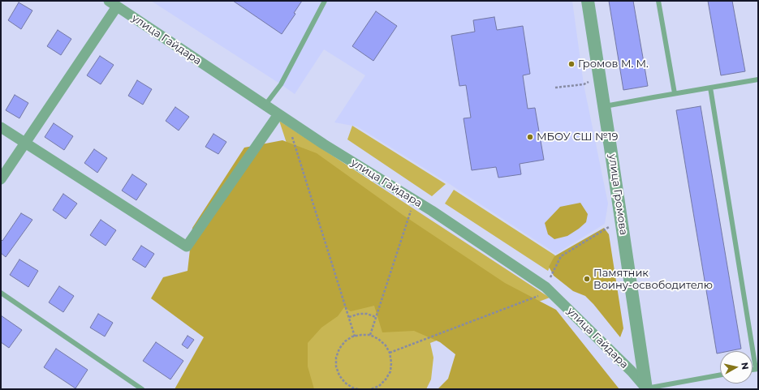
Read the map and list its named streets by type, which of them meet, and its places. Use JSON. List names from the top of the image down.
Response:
{
  "streets": {
    "street": ["улица Гайдара", "улица Громова"]
  },
  "crossings": [
    ["улица Гайдара", "улица Громова"]
  ],
  "places": ["Громов М. М.", "МБОУ СШ №19", "Памятник Воину-освободителю"],
  "north": "right"
}
